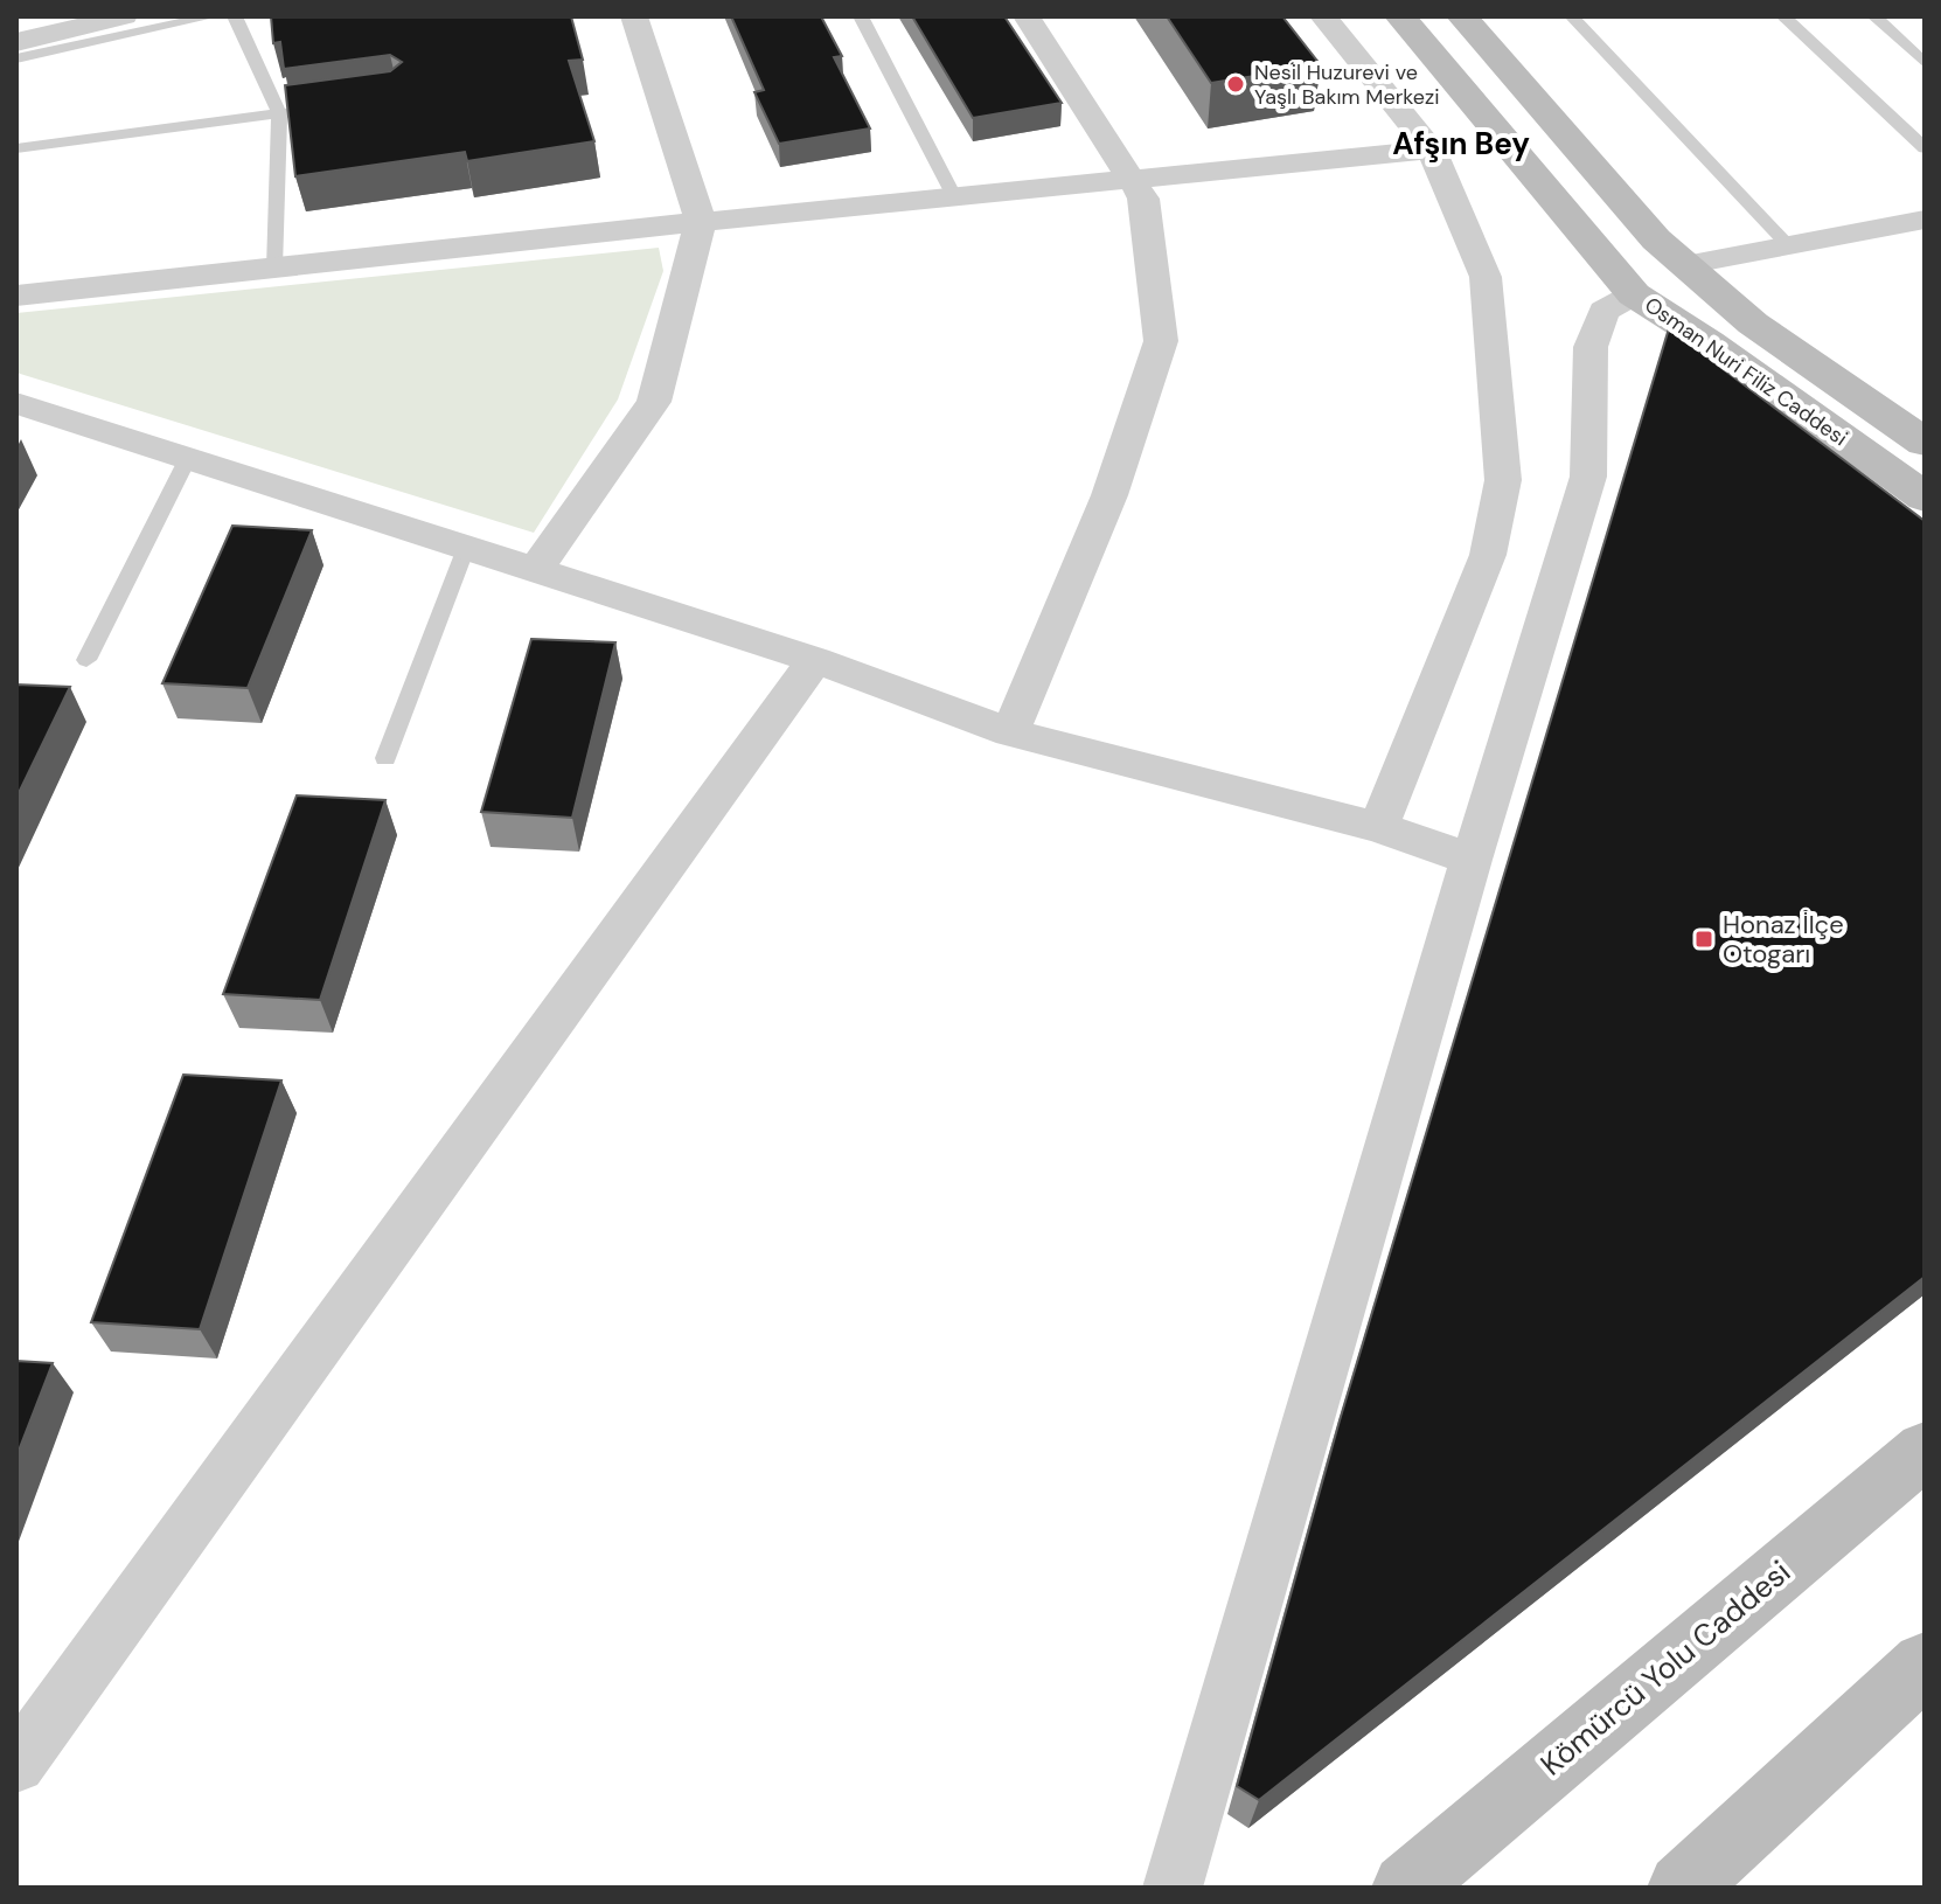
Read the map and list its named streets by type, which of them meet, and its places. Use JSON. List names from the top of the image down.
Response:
{
  "streets": {
    "street": ["Osman Nuri Filiz Caddesi", "Kömürcü Yolu Caddesi"]
  },
  "districts": ["Afşın Bey"],
  "places": {
    "other": ["Nesil Huzurevi ve Yaşlı Bakım Merkezi"],
    "transit": ["Honaz İlçe Otogarı"]
  }
}
